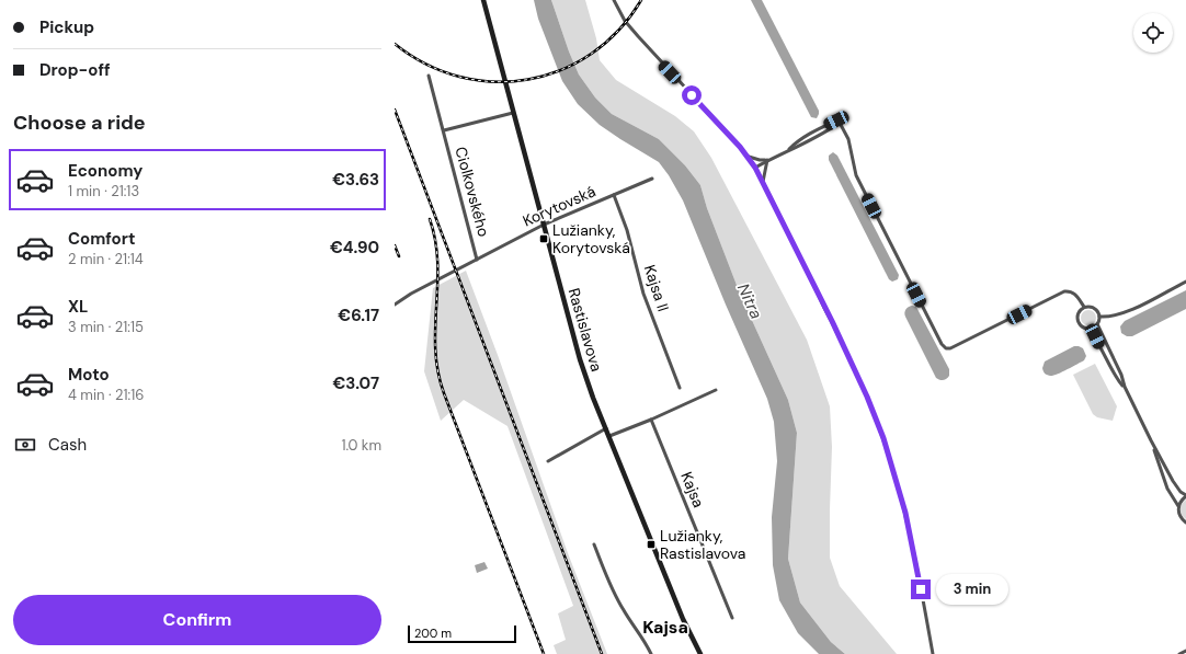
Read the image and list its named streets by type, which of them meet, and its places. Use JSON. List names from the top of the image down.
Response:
{
  "streets": {
    "street": [
      "Ciolkovského",
      "Korytovská",
      "Kajsa II",
      "Rastislavova",
      "Kajsa"
    ]
  },
  "crossings": [
    ["Ciolkovského", "Korytovská"],
    ["Ciolkovského", "Rastislavova"],
    ["Korytovská", "Kajsa II"],
    ["Korytovská", "Rastislavova"]
  ],
  "districts": ["Kajsa"],
  "water": ["Nitra"],
  "places": {
    "transit": ["Lužianky, Korytovská", "Lužianky, Rastislavova"]
  },
  "scale_bar": "200 m",
  "page": {
    "banner": ["Pickup", "Drop-off"],
    "heading": "Choose a ride",
    "list": [
      {
        "name": "Economy",
        "note": "1 min · 21:13",
        "value": "€3.63"
      },
      {
        "name": "Comfort",
        "note": "2 min · 21:14",
        "value": "€4.90"
      },
      {
        "name": "XL",
        "note": "3 min · 21:15",
        "value": "€6.17"
      },
      {
        "name": "Moto",
        "note": "4 min · 21:16",
        "value": "€3.07"
      }
    ],
    "pay": ["Cash", "1.0 km"],
    "bubble": "3 min",
    "buttons": "Confirm",
    "scale": "200 m"
  }
}
